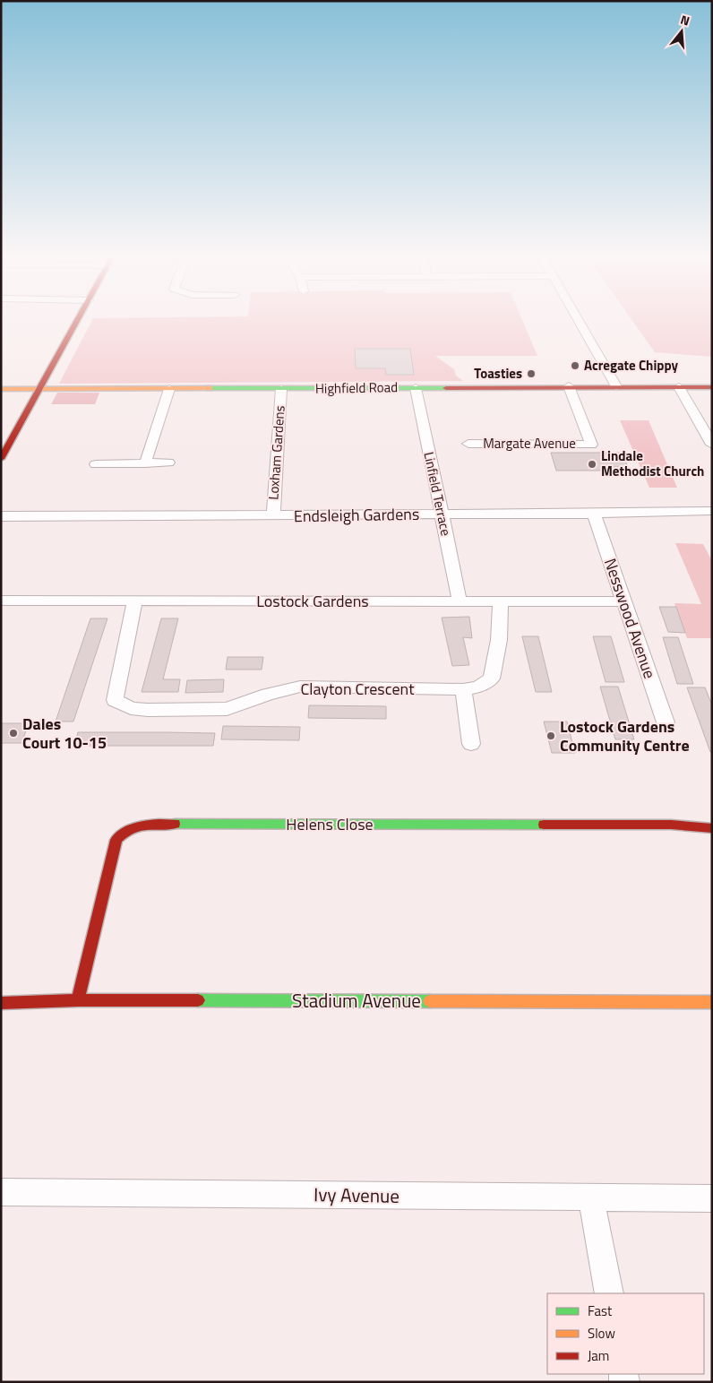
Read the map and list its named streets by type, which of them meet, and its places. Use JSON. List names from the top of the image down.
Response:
{
  "streets": {
    "street": [
      "Highfield Road",
      "Margate Avenue",
      "Loxham Gardens",
      "Linfield Terrace",
      "Endsleigh Gardens",
      "Lostock Gardens",
      "Nesswood Avenue",
      "Clayton Crescent",
      "Helens Close",
      "Stadium Avenue",
      "Ivy Avenue"
    ]
  },
  "crossings": [
    ["Highfield Road", "Loxham Gardens"],
    ["Highfield Road", "Linfield Terrace"],
    ["Loxham Gardens", "Endsleigh Gardens"],
    ["Linfield Terrace", "Endsleigh Gardens"],
    ["Linfield Terrace", "Lostock Gardens"],
    ["Endsleigh Gardens", "Nesswood Avenue"],
    ["Lostock Gardens", "Nesswood Avenue"],
    ["Lostock Gardens", "Clayton Crescent"],
    ["Helens Close", "Stadium Avenue"]
  ],
  "places": [
    "Acregate Chippy",
    "Toasties",
    "Lindale Methodist Church",
    "Dales Court 10-15",
    "Lostock Gardens Community Centre"
  ],
  "legend": ["Fast", "Slow", "Jam"],
  "north": "top"
}
